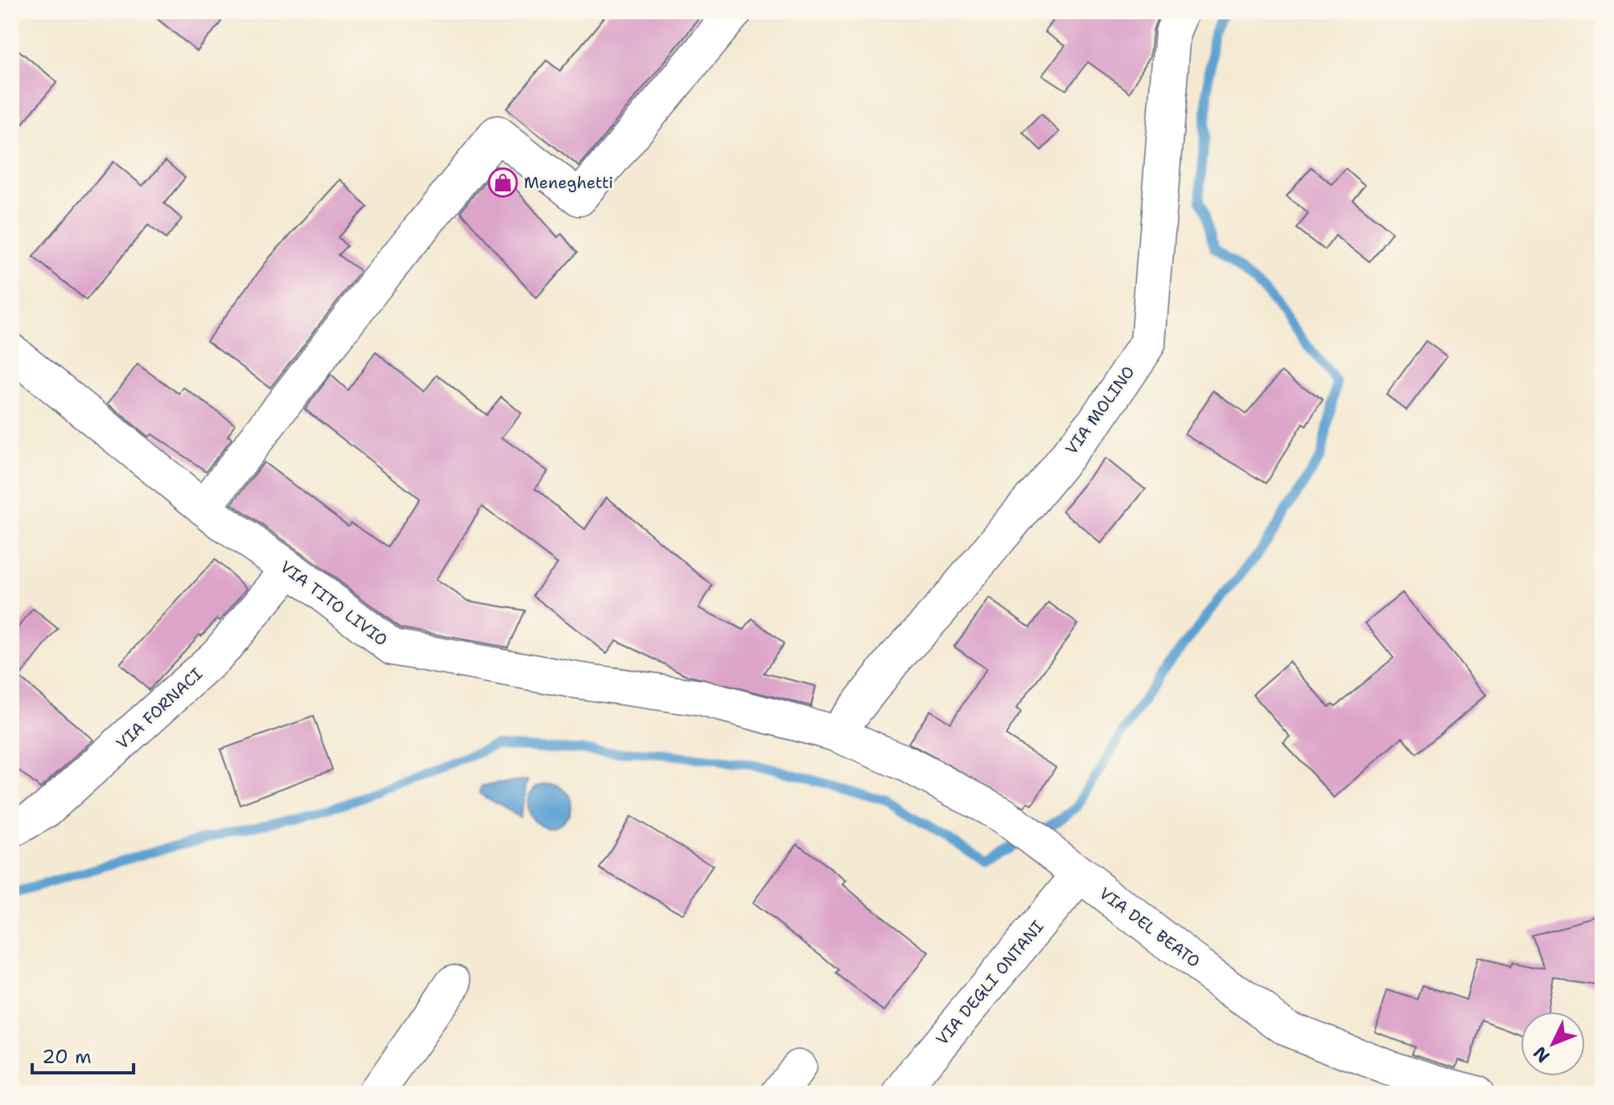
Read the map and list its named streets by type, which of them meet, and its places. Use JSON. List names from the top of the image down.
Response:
{
  "streets": {
    "street": [
      "VIA MOLINO",
      "VIA TITO LIVIO",
      "VIA FORNACI",
      "VIA DEL BEATO",
      "VIA DEGLI ONTANI"
    ]
  },
  "crossings": [
    ["VIA MOLINO", "VIA TITO LIVIO"],
    ["VIA MOLINO", "VIA DEL BEATO"],
    ["VIA TITO LIVIO", "VIA FORNACI"],
    ["VIA TITO LIVIO", "VIA DEL BEATO"],
    ["VIA DEL BEATO", "VIA DEGLI ONTANI"]
  ],
  "places": {
    "shop": ["Meneghetti"]
  },
  "scale_bar": "20 m",
  "north": "bottom left"
}
